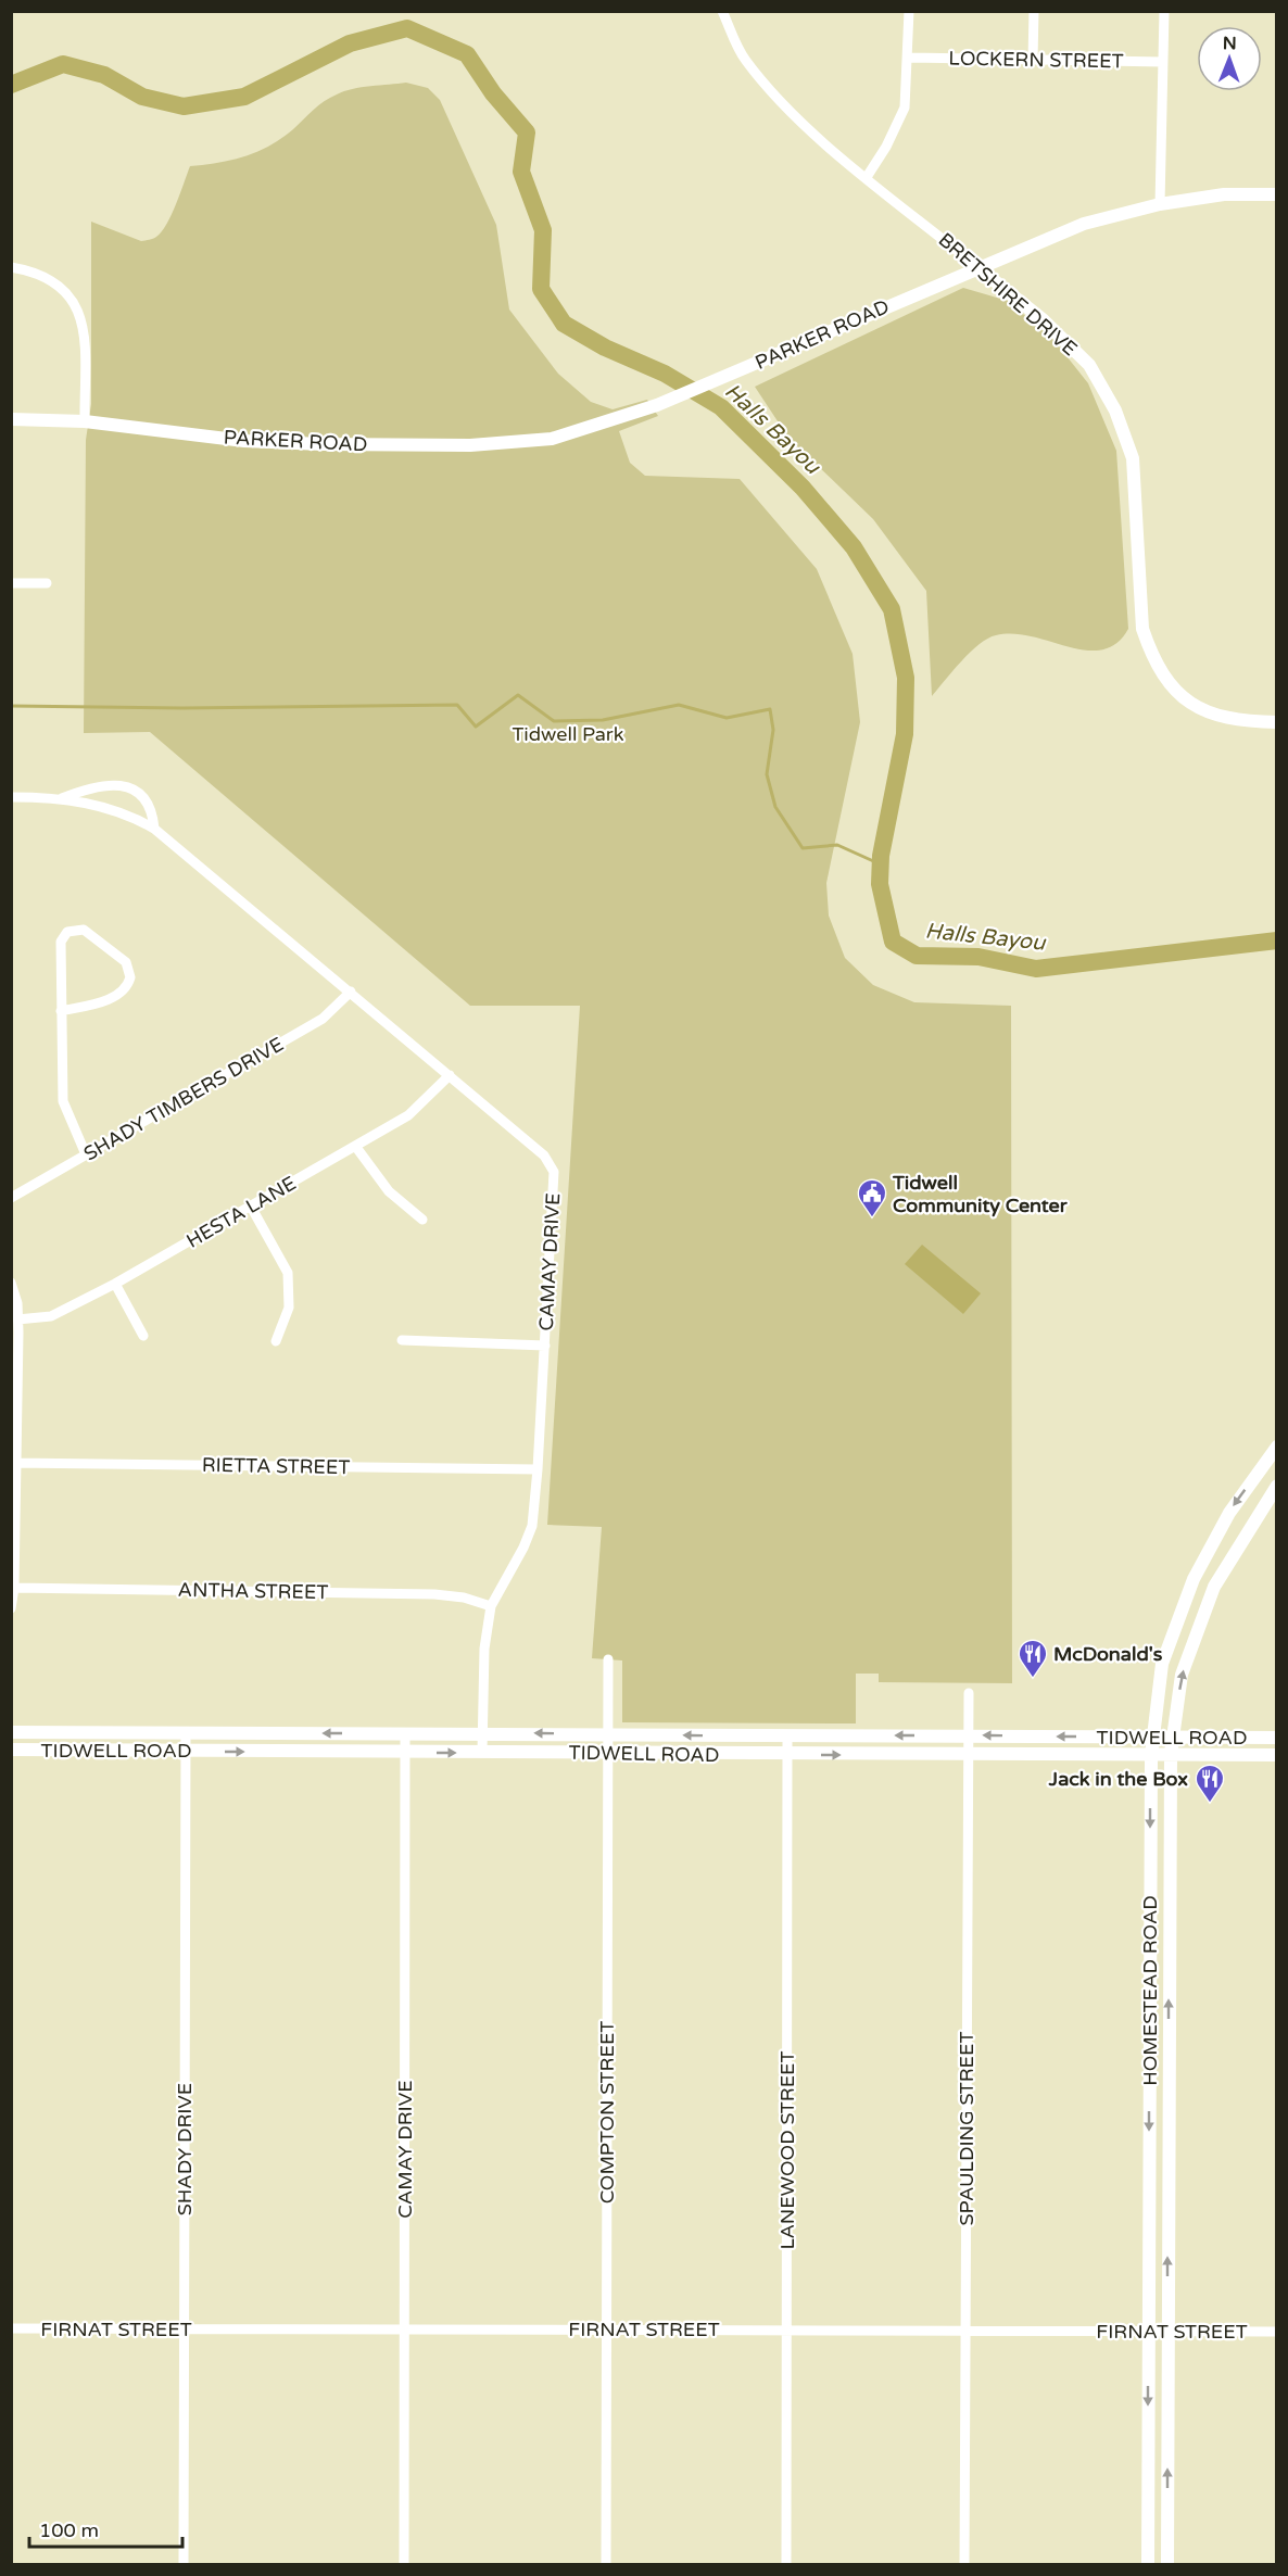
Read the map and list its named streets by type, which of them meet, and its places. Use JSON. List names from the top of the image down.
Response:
{
  "streets": {
    "main road": [
      "BRETSHIRE DRIVE",
      "PARKER ROAD",
      "TIDWELL ROAD",
      "HOMESTEAD ROAD"
    ],
    "street": [
      "LOCKERN STREET",
      "SHADY TIMBERS DRIVE",
      "HESTA LANE",
      "CAMAY DRIVE",
      "RIETTA STREET",
      "ANTHA STREET",
      "COMPTON STREET",
      "SPAULDING STREET",
      "SHADY DRIVE",
      "LANEWOOD STREET",
      "FIRNAT STREET"
    ]
  },
  "crossings": [
    ["BRETSHIRE DRIVE", "PARKER ROAD"],
    ["SHADY TIMBERS DRIVE", "CAMAY DRIVE"],
    ["HESTA LANE", "CAMAY DRIVE"],
    ["CAMAY DRIVE", "RIETTA STREET"],
    ["CAMAY DRIVE", "ANTHA STREET"],
    ["CAMAY DRIVE", "TIDWELL ROAD"],
    ["CAMAY DRIVE", "FIRNAT STREET"],
    ["TIDWELL ROAD", "HOMESTEAD ROAD"],
    ["TIDWELL ROAD", "COMPTON STREET"],
    ["TIDWELL ROAD", "SPAULDING STREET"],
    ["TIDWELL ROAD", "SHADY DRIVE"],
    ["TIDWELL ROAD", "LANEWOOD STREET"],
    ["HOMESTEAD ROAD", "FIRNAT STREET"],
    ["COMPTON STREET", "FIRNAT STREET"],
    ["SPAULDING STREET", "FIRNAT STREET"],
    ["SHADY DRIVE", "FIRNAT STREET"],
    ["LANEWOOD STREET", "FIRNAT STREET"]
  ],
  "water": ["Halls Bayou"],
  "parks": ["Tidwell Park"],
  "places": {
    "public building": ["Tidwell Community Center"],
    "restaurant": ["McDonald's", "Jack in the Box"]
  },
  "scale_bar": "100 m",
  "north": "top"
}
